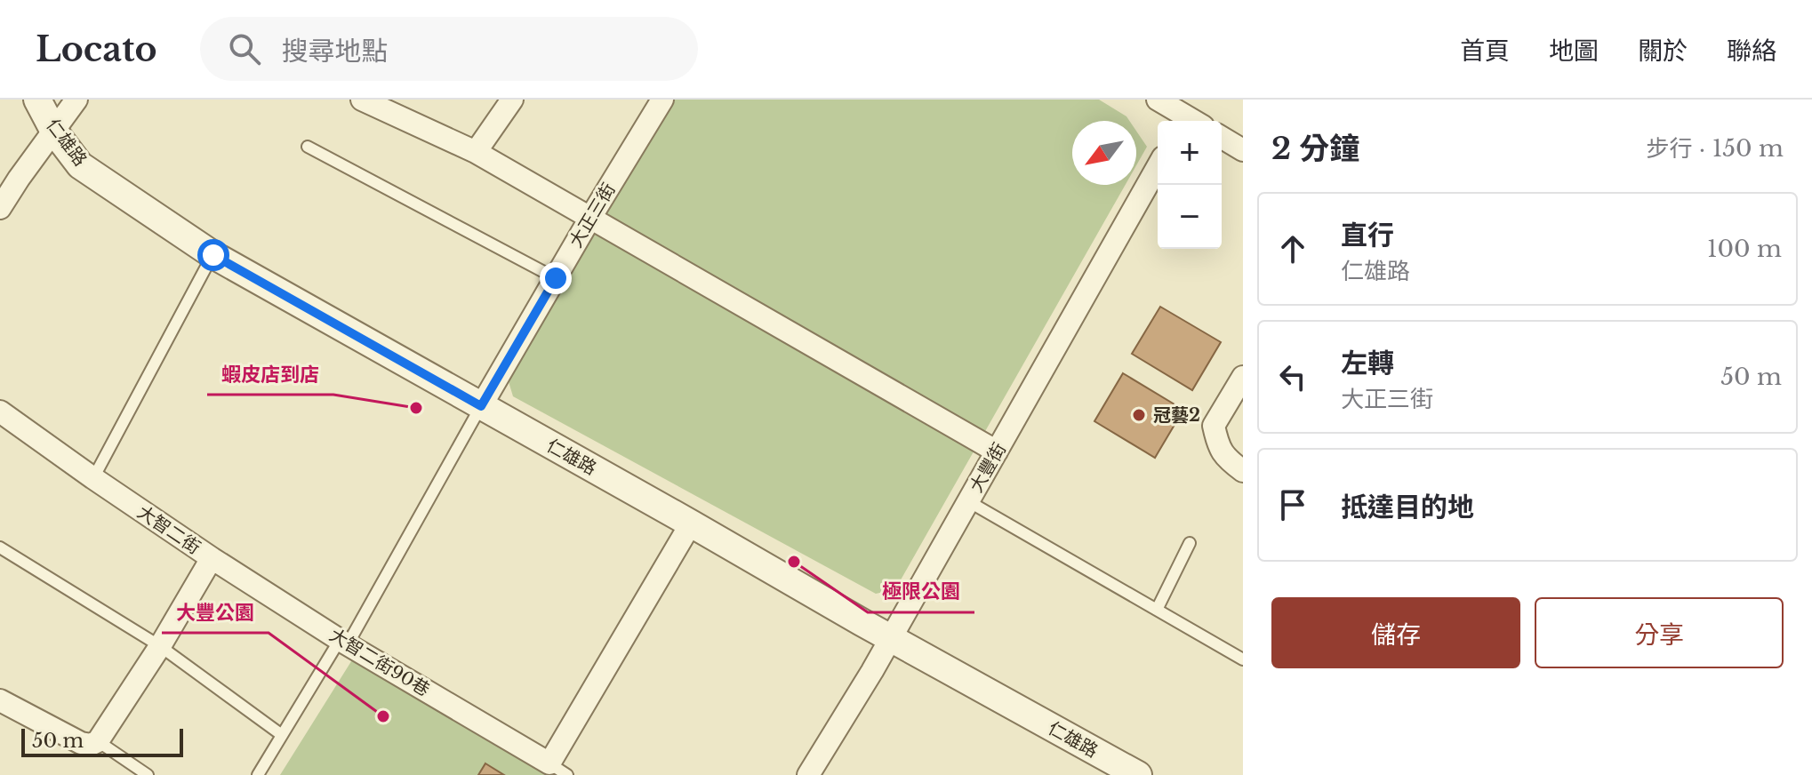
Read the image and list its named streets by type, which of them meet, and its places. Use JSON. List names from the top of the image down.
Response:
{
  "streets": {
    "street": [
      "仁雄路",
      "大正三街",
      "大豐街",
      "大智二街",
      "大智二街90巷"
    ]
  },
  "crossings": [
    ["仁雄路", "大正三街"],
    ["仁雄路", "大豐街"],
    ["大智二街", "大智二街90巷"]
  ],
  "places": [
    "蝦皮店到店",
    "冠藝2",
    "極限公園",
    "大豐公園"
  ],
  "scale_bar": "50 m",
  "north": "bottom left",
  "page": {
    "header": "Locato",
    "search": "搜尋地點",
    "nav": [
      "首頁",
      "地圖",
      "關於",
      "聯絡"
    ],
    "heading": ["2 分鐘", "步行 · 150 m"],
    "map_buttons": ["+", "−"],
    "list": [
      ["直行", "仁雄路", "100 m"],
      ["左轉", "大正三街", "50 m"],
      "抵達目的地"
    ],
    "buttons": ["儲存", "分享"],
    "scale": "50 m"
  }
}
